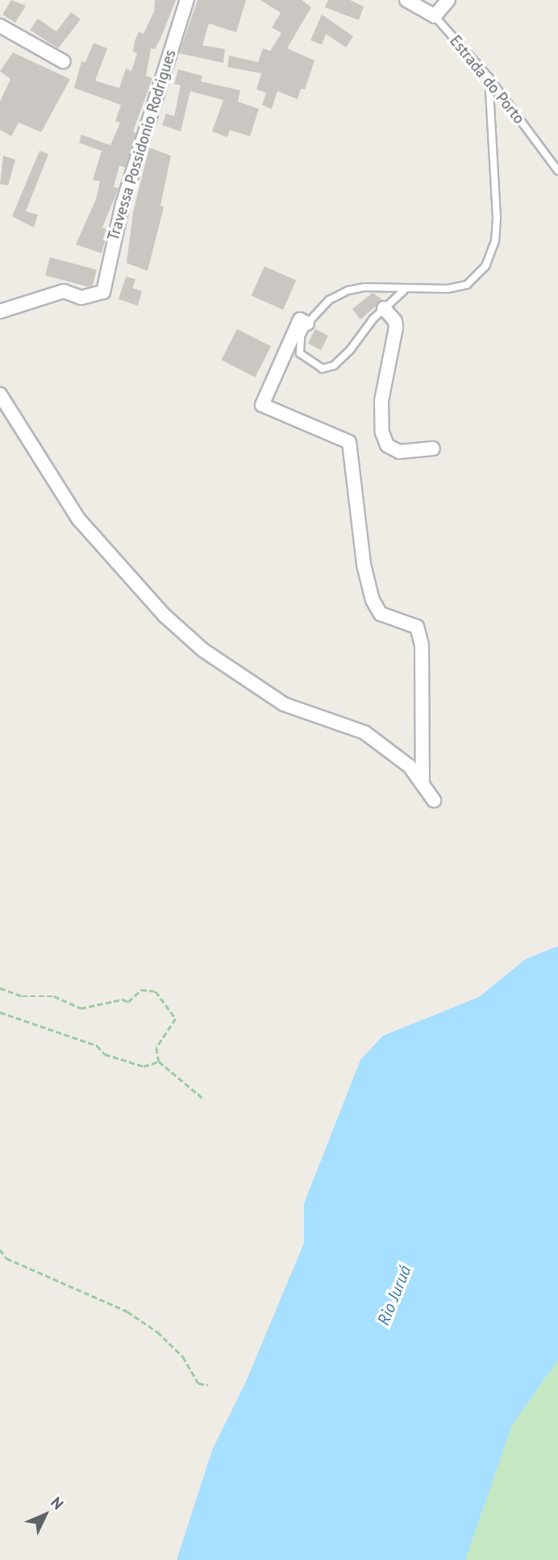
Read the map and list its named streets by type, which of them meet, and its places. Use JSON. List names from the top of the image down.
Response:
{
  "streets": {
    "street": ["Estrada do Porto", "Travessa Possidonio Rodrigues"]
  },
  "water": ["Rio Juruá"],
  "north": "top right"
}
